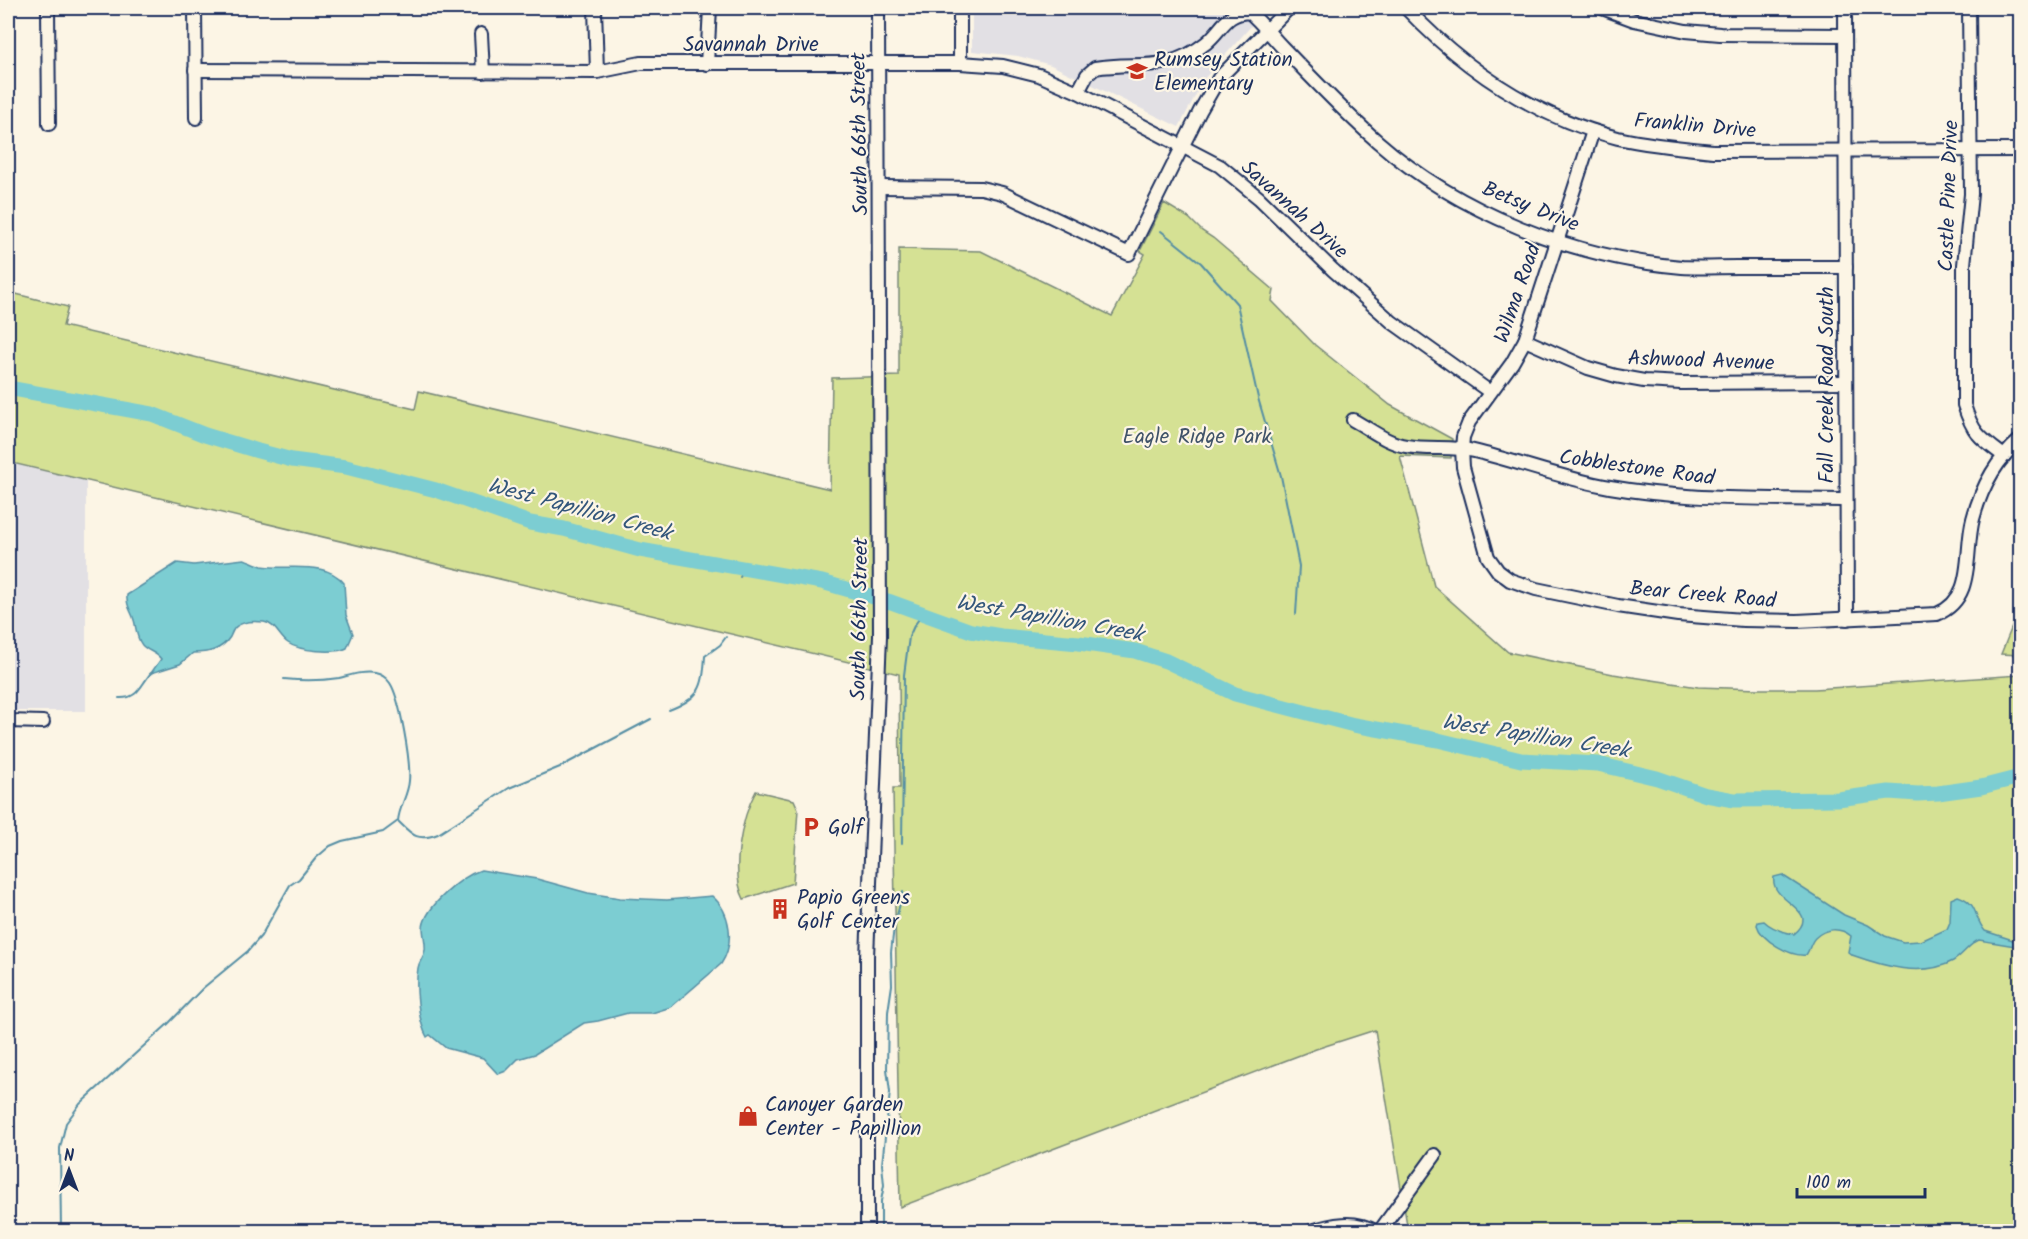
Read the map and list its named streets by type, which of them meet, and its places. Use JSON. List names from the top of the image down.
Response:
{
  "streets": {
    "street": [
      "Savannah Drive",
      "Franklin Drive",
      "South 66th Street",
      "Castle Pine Drive",
      "Betsy Drive",
      "Wilma Road",
      "Ashwood Avenue",
      "Fall Creek Road South",
      "Cobblestone Road",
      "Bear Creek Road"
    ]
  },
  "crossings": [
    ["Savannah Drive", "South 66th Street"],
    ["Savannah Drive", "Betsy Drive"],
    ["Savannah Drive", "Wilma Road"],
    ["Franklin Drive", "Castle Pine Drive"],
    ["Franklin Drive", "Wilma Road"],
    ["Franklin Drive", "Fall Creek Road South"],
    ["Castle Pine Drive", "Bear Creek Road"],
    ["Betsy Drive", "Wilma Road"],
    ["Betsy Drive", "Fall Creek Road South"],
    ["Wilma Road", "Ashwood Avenue"],
    ["Wilma Road", "Cobblestone Road"],
    ["Wilma Road", "Bear Creek Road"],
    ["Ashwood Avenue", "Fall Creek Road South"],
    ["Fall Creek Road South", "Cobblestone Road"],
    ["Fall Creek Road South", "Bear Creek Road"]
  ],
  "water": ["West Papillion Creek"],
  "parks": ["Eagle Ridge Park"],
  "places": {
    "school or university": ["Rumsey Station Elementary"],
    "parking": ["Golf"],
    "building": ["Papio Greens Golf Center"],
    "shop": ["Canoyer Garden Center - Papillion"]
  },
  "scale_bar": "100 m",
  "north": "top"
}
